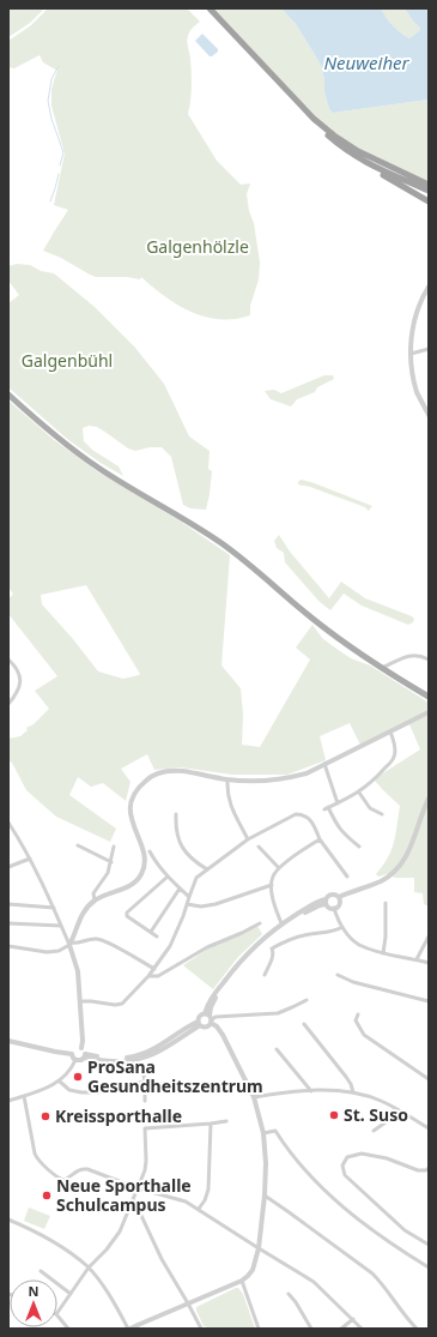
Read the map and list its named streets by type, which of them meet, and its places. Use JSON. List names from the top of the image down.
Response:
{
  "water": ["Neuweiher"],
  "parks": ["Galgenhölzle", "Galgenbühl"],
  "places": [
    "ProSana Gesundheitszentrum",
    "St. Suso",
    "Kreissporthalle",
    "Neue Sporthalle Schulcampus"
  ],
  "north": "top"
}
